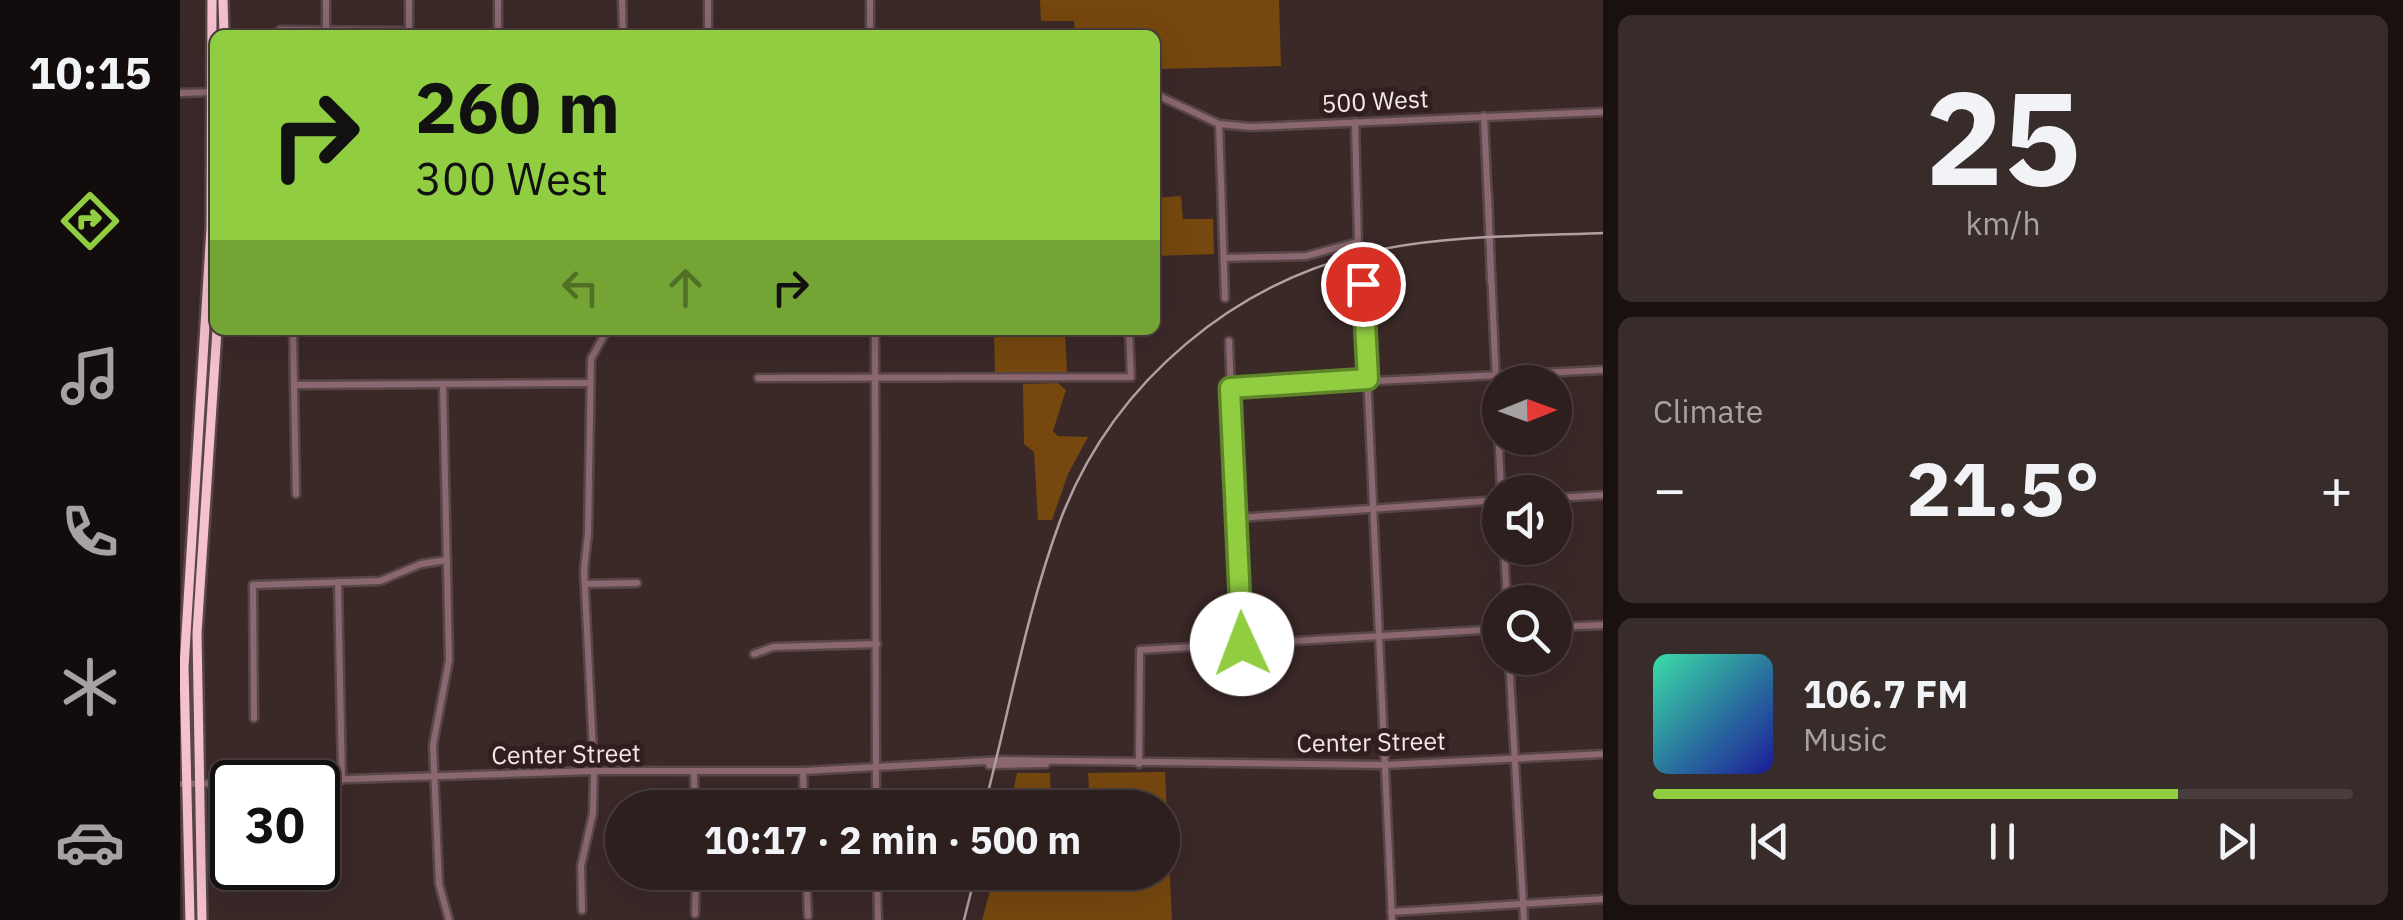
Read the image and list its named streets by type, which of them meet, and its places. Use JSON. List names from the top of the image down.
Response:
{
  "streets": {
    "street": ["500 West", "Center Street"]
  },
  "north": "right",
  "page": {
    "tabs": "10:15",
    "tile": [
      ["25", "km/h"],
      "Climate"
    ],
    "turn": ["260 m", "300 West"],
    "heat": ["−", "21.5°", "+"],
    "song": ["106.7 FM", "Music"],
    "limit": "30",
    "trip": "10:17 · 2 min · 500 m"
  }
}
